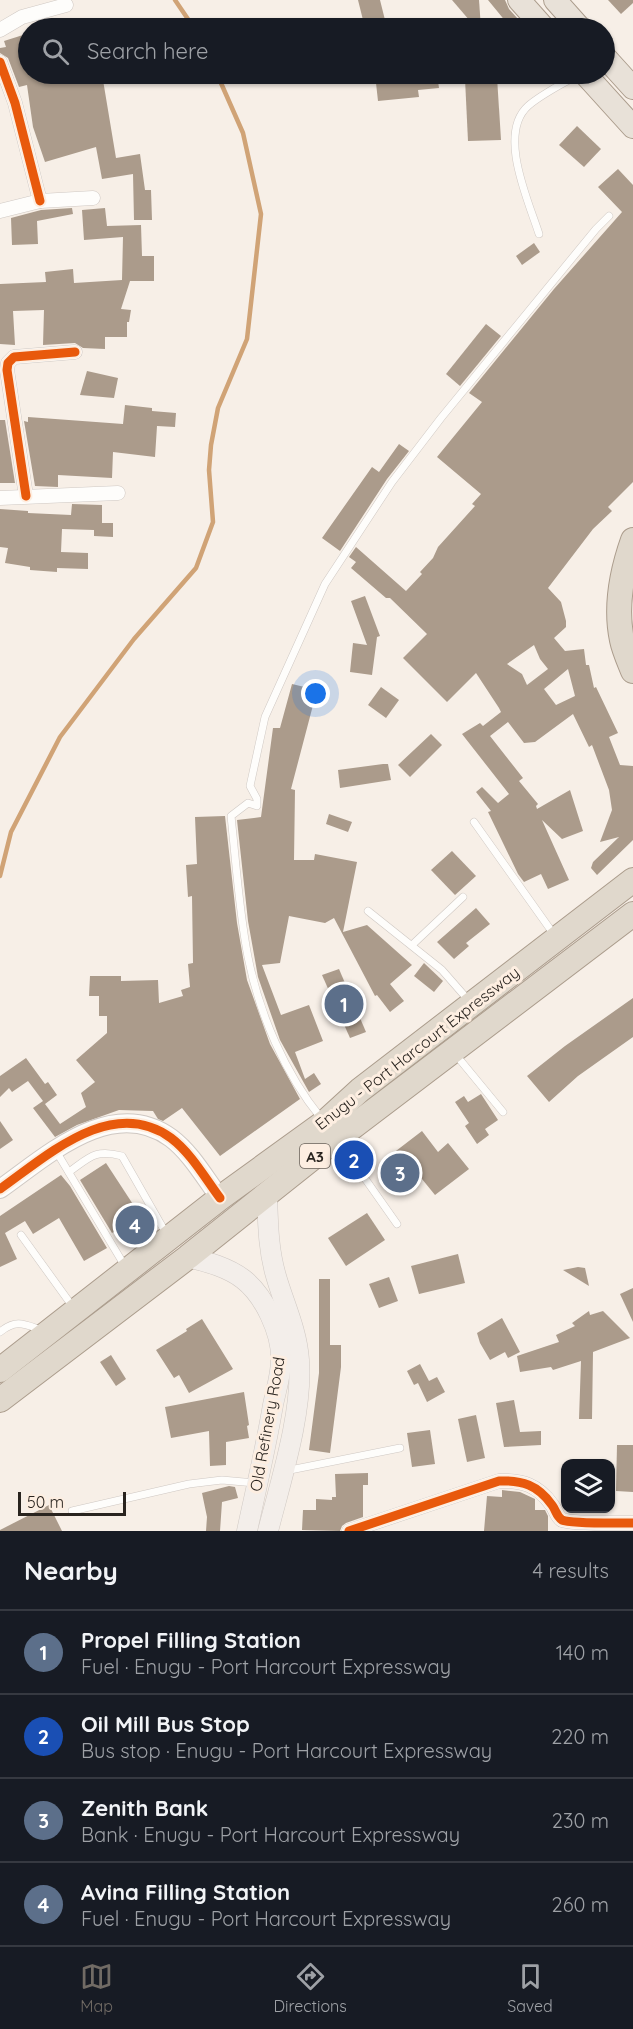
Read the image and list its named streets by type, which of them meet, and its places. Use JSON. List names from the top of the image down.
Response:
{
  "streets": {
    "highway": ["Enugu - Port Harcourt Expressway", "A3"],
    "main road": ["Old Refinery Road"]
  },
  "crossings": [
    ["Enugu - Port Harcourt Expressway", "Old Refinery Road"]
  ],
  "scale_bar": "50 m",
  "page": {
    "search": "Search here",
    "pins": [
      "1",
      "2",
      "3",
      "4"
    ],
    "scale": "50 m",
    "heading": ["Nearby", "4 results"],
    "list": [
      {
        "mark": "1",
        "name": "Propel Filling Station",
        "note": "Fuel · Enugu - Port Harcourt Expressway",
        "value": "140 m"
      },
      {
        "mark": "2",
        "name": "Oil Mill Bus Stop",
        "note": "Bus stop · Enugu - Port Harcourt Expressway",
        "value": "220 m"
      },
      {
        "mark": "3",
        "name": "Zenith Bank",
        "note": "Bank · Enugu - Port Harcourt Expressway",
        "value": "230 m"
      },
      {
        "mark": "4",
        "name": "Avina Filling Station",
        "note": "Fuel · Enugu - Port Harcourt Expressway",
        "value": "260 m"
      }
    ],
    "nav": ["Map", "Directions", "Saved"]
  }
}
